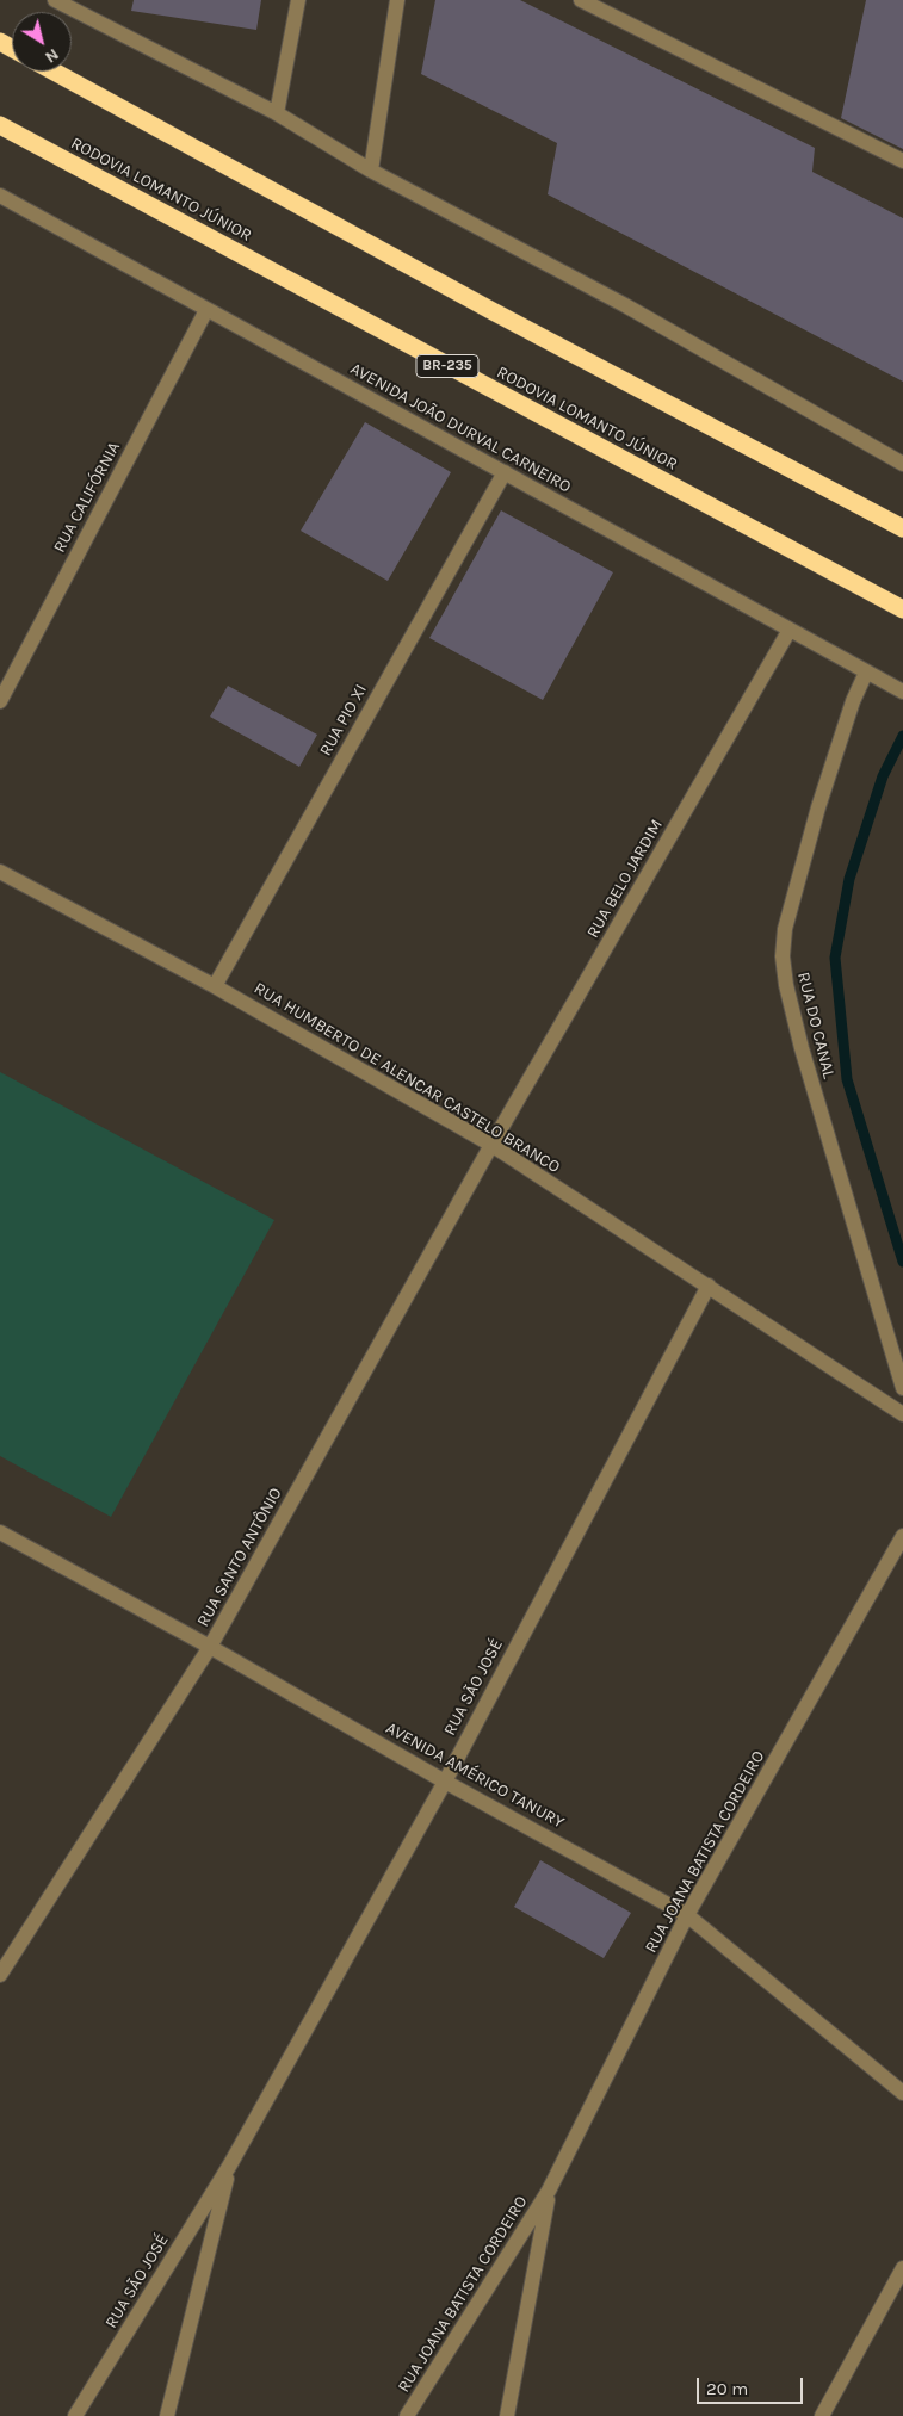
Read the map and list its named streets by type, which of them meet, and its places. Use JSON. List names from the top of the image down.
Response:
{
  "streets": {
    "highway": ["RODOVIA LOMANTO JÚNIOR", "BR-235"],
    "street": [
      "AVENIDA JOÃO DURVAL CARNEIRO",
      "RUA CALIFÓRNIA",
      "RUA PIO XI",
      "RUA BELO JARDIM",
      "RUA DO CANAL",
      "RUA HUMBERTO DE ALENCAR CASTELO BRANCO",
      "RUA SANTO ANTÔNIO",
      "RUA SÃO JOSÉ",
      "AVENIDA AMÉRICO TANURY",
      "RUA JOANA BATISTA CORDEIRO"
    ]
  },
  "crossings": [
    ["AVENIDA JOÃO DURVAL CARNEIRO", "RUA CALIFÓRNIA"],
    ["AVENIDA JOÃO DURVAL CARNEIRO", "RUA PIO XI"],
    ["AVENIDA JOÃO DURVAL CARNEIRO", "RUA BELO JARDIM"],
    ["AVENIDA JOÃO DURVAL CARNEIRO", "RUA DO CANAL"],
    ["RUA PIO XI", "RUA HUMBERTO DE ALENCAR CASTELO BRANCO"],
    ["RUA BELO JARDIM", "RUA HUMBERTO DE ALENCAR CASTELO BRANCO"],
    ["RUA BELO JARDIM", "RUA SANTO ANTÔNIO"],
    ["RUA HUMBERTO DE ALENCAR CASTELO BRANCO", "RUA SANTO ANTÔNIO"],
    ["RUA HUMBERTO DE ALENCAR CASTELO BRANCO", "RUA SÃO JOSÉ"],
    ["RUA SANTO ANTÔNIO", "AVENIDA AMÉRICO TANURY"],
    ["RUA SÃO JOSÉ", "AVENIDA AMÉRICO TANURY"],
    ["AVENIDA AMÉRICO TANURY", "RUA JOANA BATISTA CORDEIRO"]
  ],
  "scale_bar": "20 m",
  "north": "bottom right"
}
